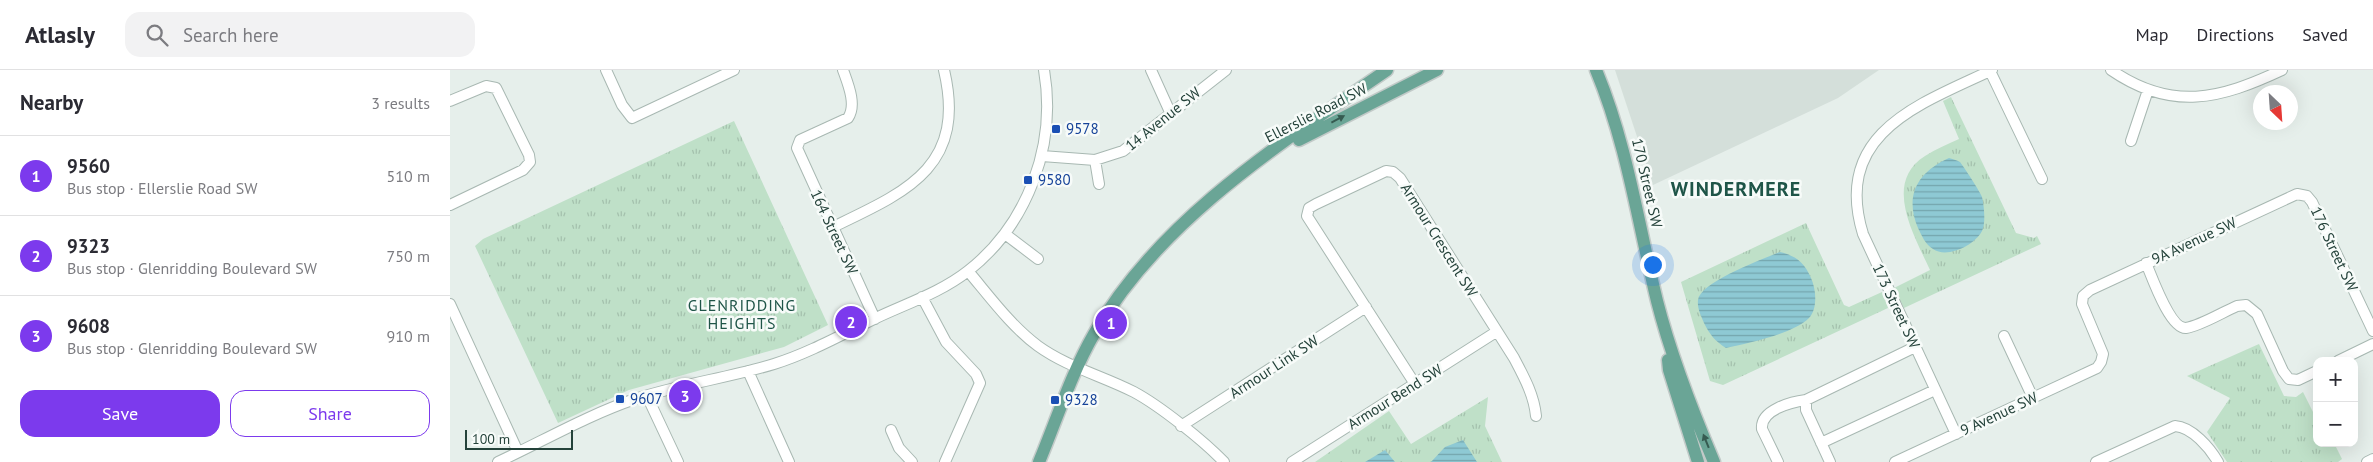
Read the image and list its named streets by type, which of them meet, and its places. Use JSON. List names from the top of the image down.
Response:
{
  "streets": {
    "main road": ["Ellerslie Road SW", "170 Street SW"],
    "street": [
      "14 Avenue SW",
      "164 Street SW",
      "Armour Crescent SW",
      "9A Avenue SW",
      "176 Street SW",
      "173 Street SW",
      "Armour Link SW",
      "Armour Bend SW",
      "9 Avenue SW"
    ]
  },
  "crossings": [
    ["Armour Crescent SW", "Armour Link SW"],
    ["Armour Crescent SW", "Armour Bend SW"],
    ["9A Avenue SW", "176 Street SW"],
    ["9A Avenue SW", "9 Avenue SW"],
    ["173 Street SW", "9 Avenue SW"]
  ],
  "districts": ["WINDERMERE", "GLENRIDDING HEIGHTS"],
  "places": {
    "transit": [
      "9578",
      "9580",
      "9607",
      "9328"
    ]
  },
  "scale_bar": "100 m",
  "north": "bottom right",
  "page": {
    "header": "Atlasly",
    "search": "Search here",
    "nav": ["Map", "Directions", "Saved"],
    "heading": ["Nearby", "3 results"],
    "list": [
      {
        "mark": "1",
        "name": "9560",
        "note": "Bus stop · Ellerslie Road SW",
        "value": "510 m"
      },
      {
        "mark": "2",
        "name": "9323",
        "note": "Bus stop · Glenridding Boulevard SW",
        "value": "750 m"
      },
      {
        "mark": "3",
        "name": "9608",
        "note": "Bus stop · Glenridding Boulevard SW",
        "value": "910 m"
      }
    ],
    "pins": ["2", "1", "3"],
    "map_buttons": ["+", "−"],
    "buttons": ["Save", "Share"],
    "scale": "100 m"
  }
}
